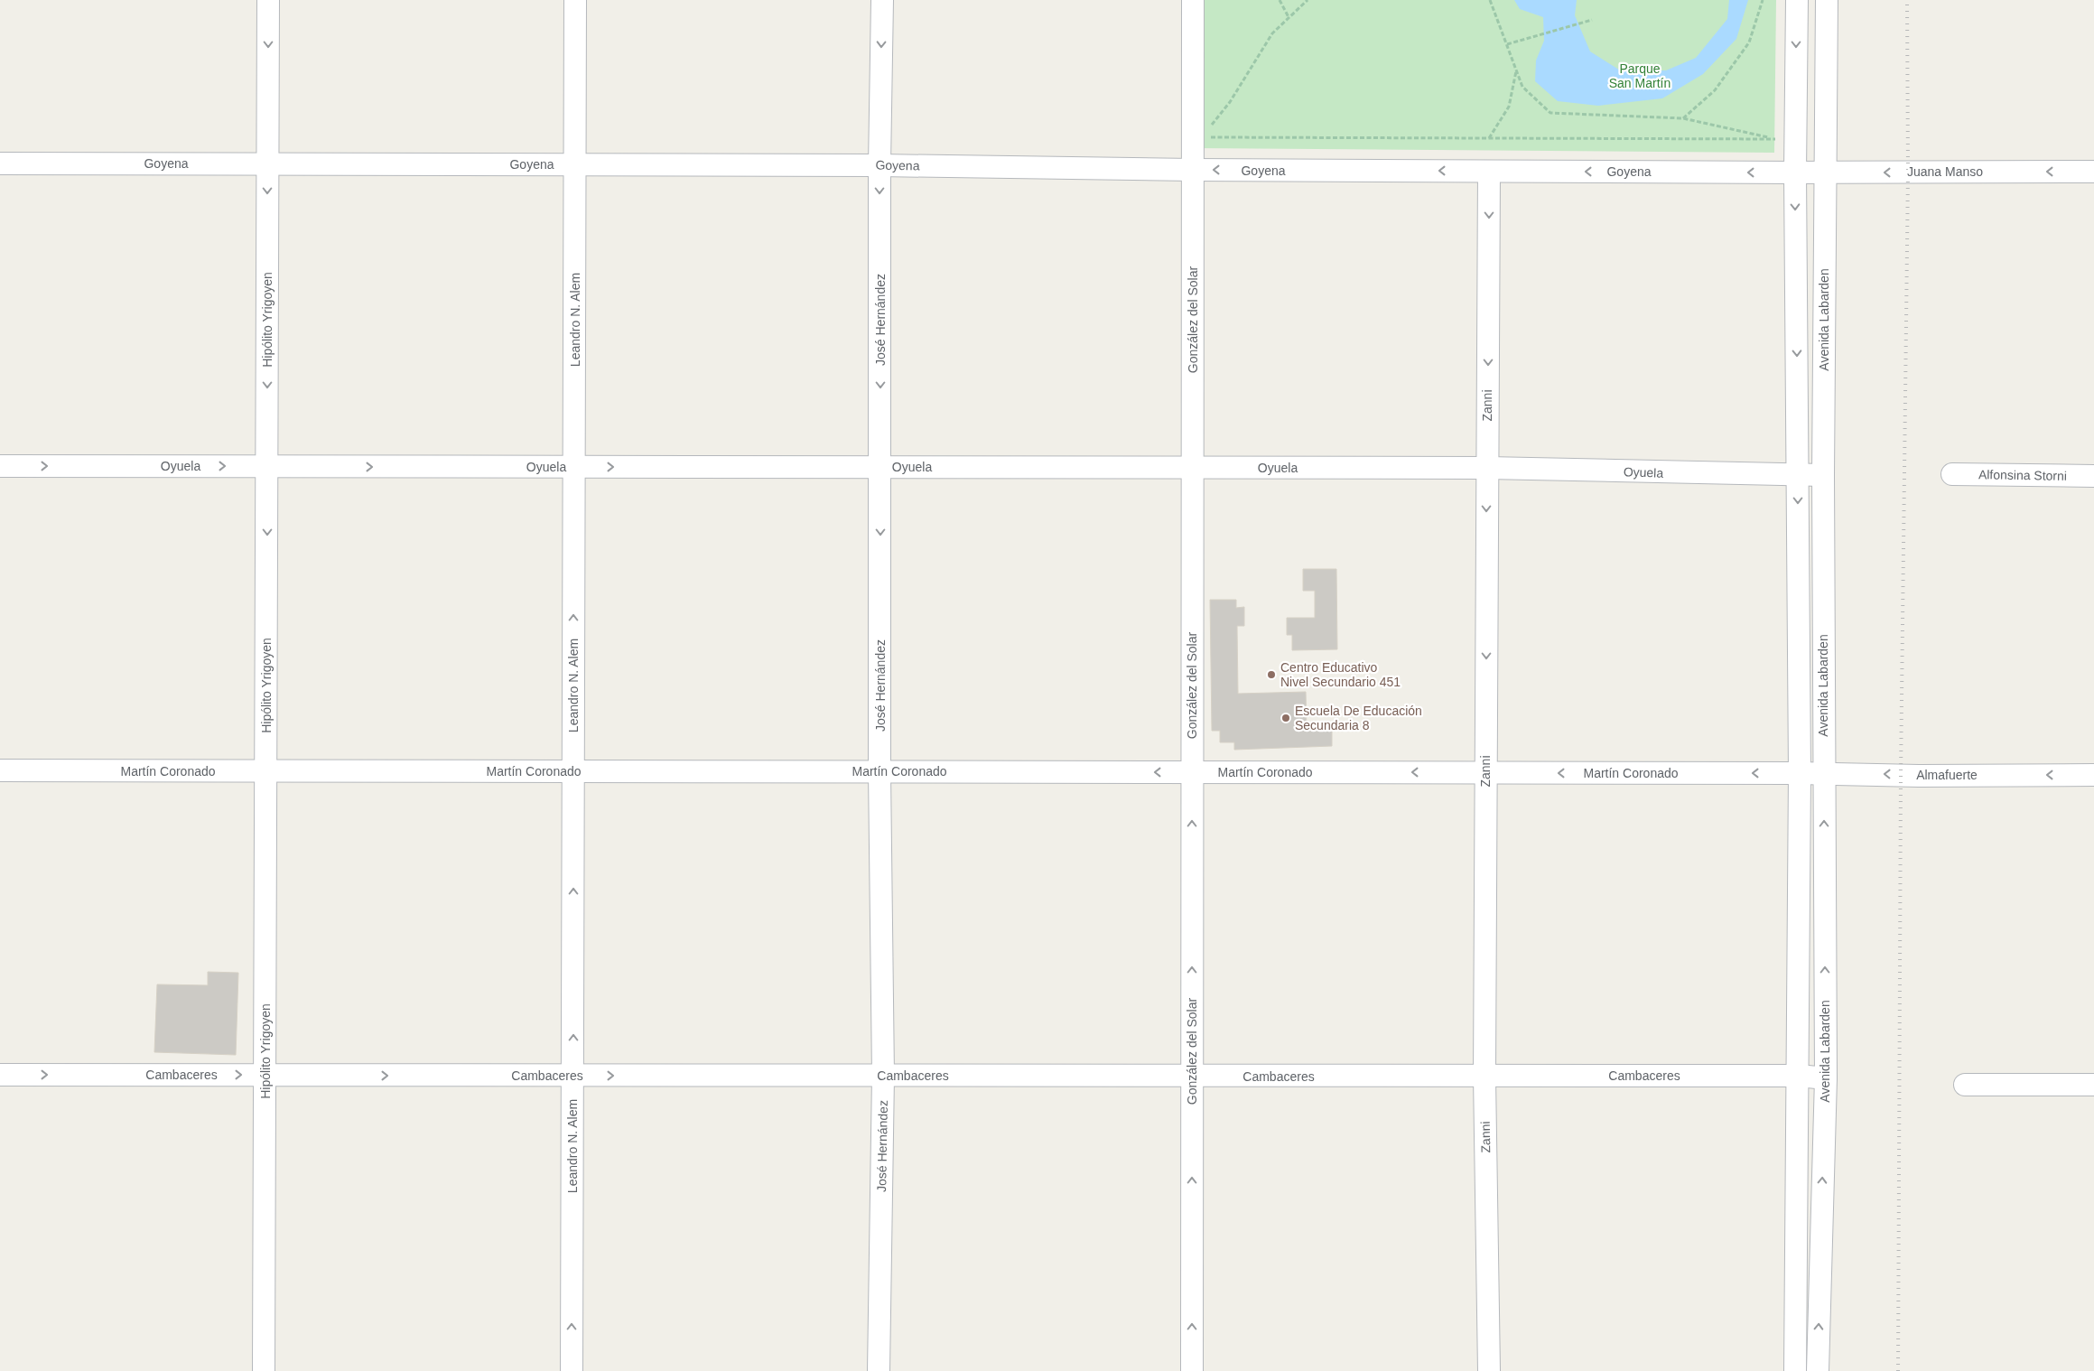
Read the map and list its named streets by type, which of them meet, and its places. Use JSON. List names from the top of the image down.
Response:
{
  "streets": {
    "street": [
      "Goyena",
      "Juana Manso",
      "Hipólito Yrigoyen",
      "Leandro N. Alem",
      "José Hernández",
      "González del Solar",
      "Avenida Labarden",
      "Zanni",
      "Oyuela",
      "Alfonsina Storni",
      "Martín Coronado",
      "Almafuerte",
      "Cambaceres"
    ]
  },
  "crossings": [
    ["Goyena", "Juana Manso"],
    ["Goyena", "Hipólito Yrigoyen"],
    ["Goyena", "Leandro N. Alem"],
    ["Goyena", "José Hernández"],
    ["Goyena", "González del Solar"],
    ["Goyena", "Avenida Labarden"],
    ["Goyena", "Zanni"],
    ["Juana Manso", "Avenida Labarden"],
    ["Hipólito Yrigoyen", "Oyuela"],
    ["Hipólito Yrigoyen", "Martín Coronado"],
    ["Hipólito Yrigoyen", "Cambaceres"],
    ["Leandro N. Alem", "Oyuela"],
    ["Leandro N. Alem", "Martín Coronado"],
    ["Leandro N. Alem", "Cambaceres"],
    ["José Hernández", "Oyuela"],
    ["José Hernández", "Martín Coronado"],
    ["José Hernández", "Cambaceres"],
    ["González del Solar", "Oyuela"],
    ["González del Solar", "Martín Coronado"],
    ["González del Solar", "Cambaceres"],
    ["Avenida Labarden", "Oyuela"],
    ["Avenida Labarden", "Martín Coronado"],
    ["Avenida Labarden", "Almafuerte"],
    ["Avenida Labarden", "Cambaceres"],
    ["Zanni", "Oyuela"],
    ["Zanni", "Martín Coronado"],
    ["Zanni", "Cambaceres"],
    ["Martín Coronado", "Almafuerte"]
  ],
  "one_way": [
    "Juana Manso",
    "Hipólito Yrigoyen",
    "Leandro N. Alem",
    "José Hernández",
    "González del Solar",
    "Zanni",
    "Oyuela",
    "Martín Coronado",
    "Almafuerte",
    "Cambaceres"
  ],
  "parks": ["Parque San Martín"],
  "places": ["Centro Educativo Nivel Secundario 451", "Escuela De Educación Secundaria 8"]
}
